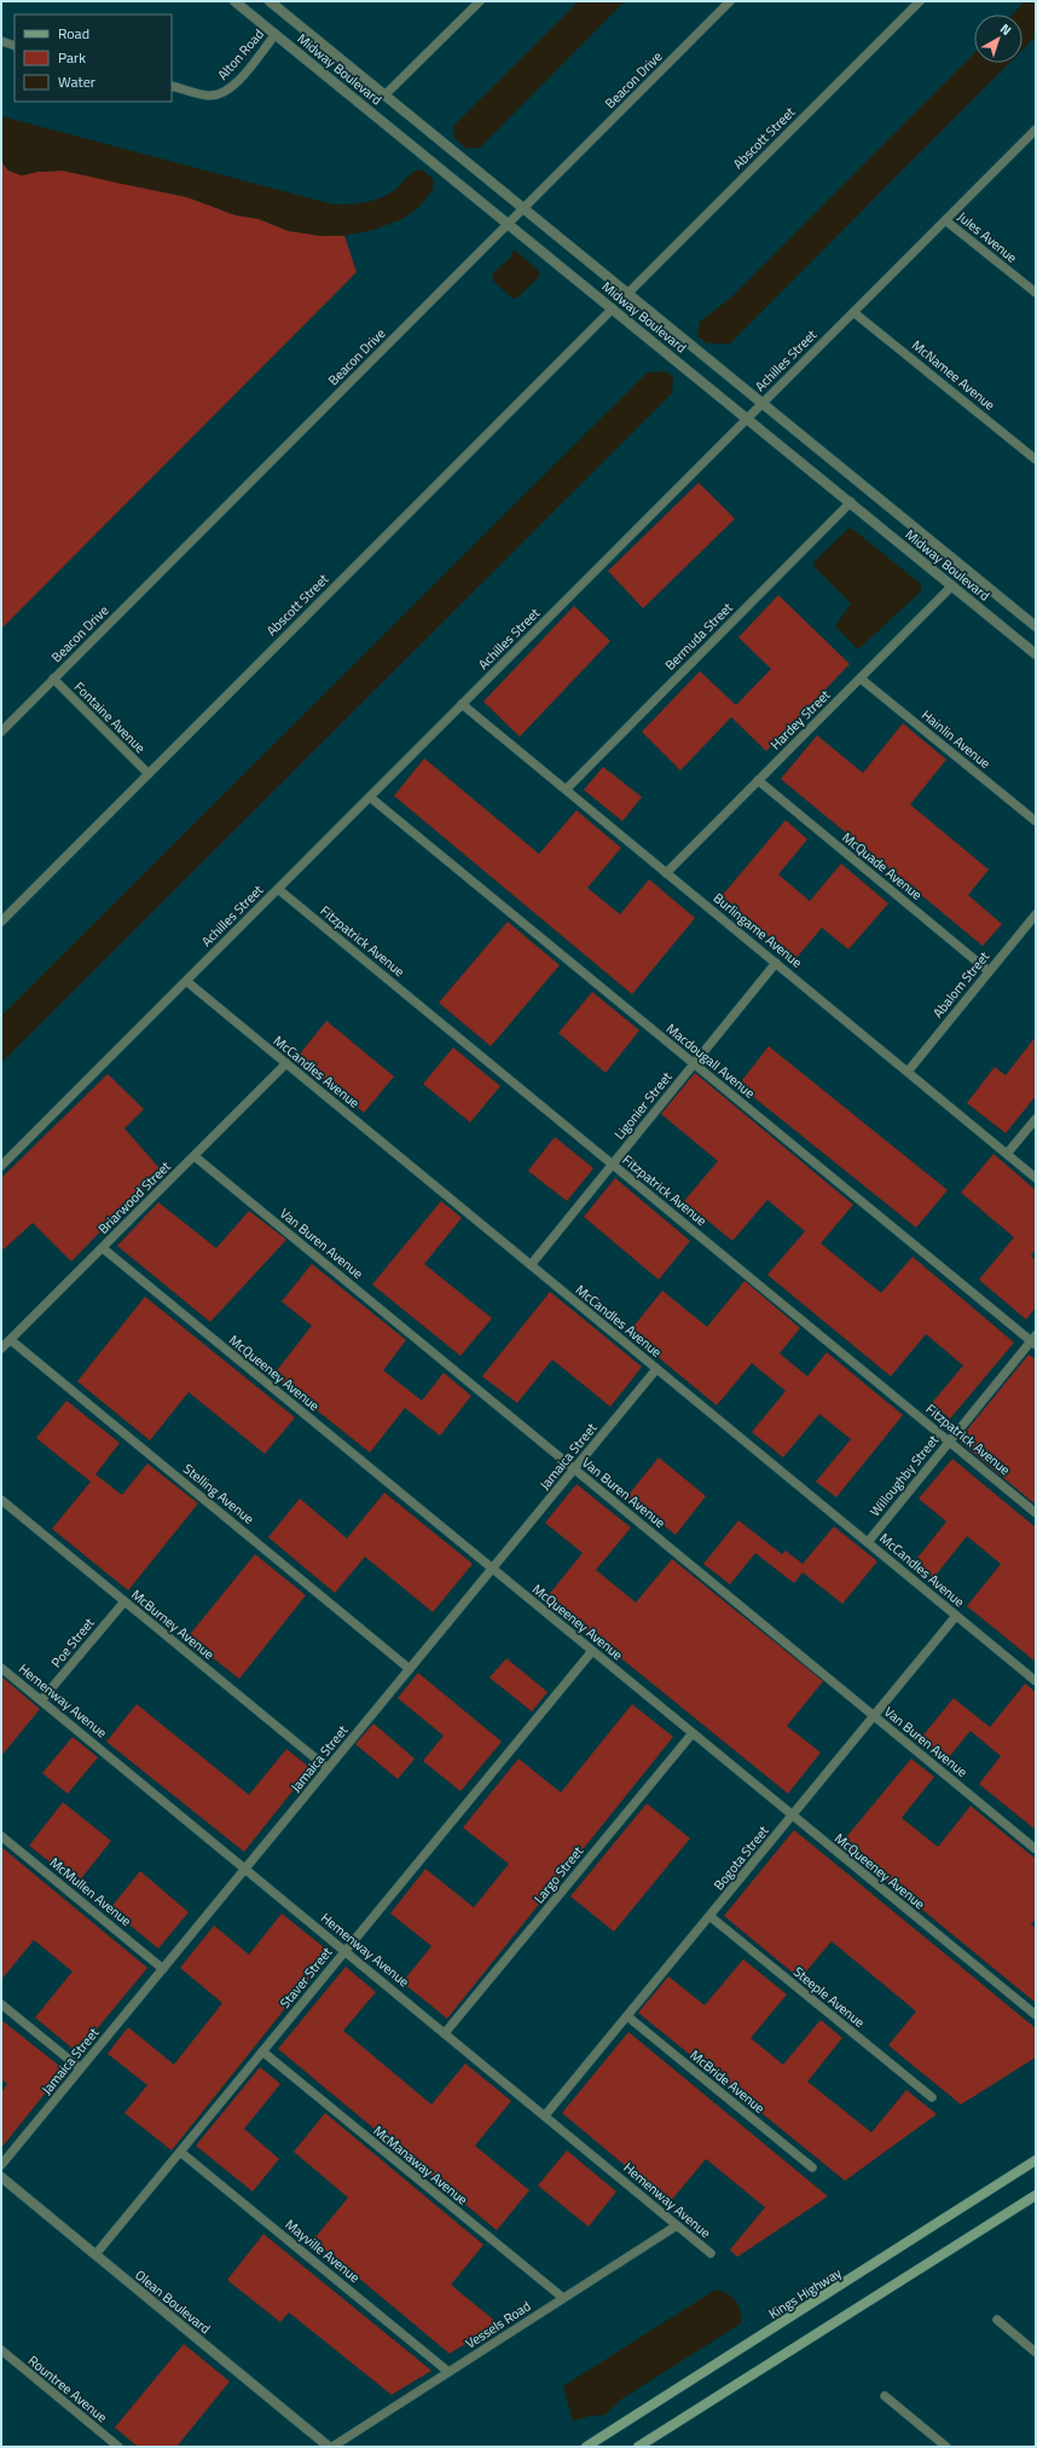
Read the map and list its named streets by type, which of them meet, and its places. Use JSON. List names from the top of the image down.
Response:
{
  "streets": {
    "main road": ["Kings Highway"],
    "street": [
      "Alton Road",
      "Midway Boulevard",
      "Beacon Drive",
      "Abscott Street",
      "Jules Avenue",
      "Achilles Street",
      "McNamee Avenue",
      "Bermuda Street",
      "Fontaine Avenue",
      "Hardey Street",
      "Hainlin Avenue",
      "McQuade Avenue",
      "Burlingame Avenue",
      "Fitzpatrick Avenue",
      "Abalom Street",
      "Macdougall Avenue",
      "McCandles Avenue",
      "Ligonier Street",
      "Briarwood Street",
      "Van Buren Avenue",
      "McQueeney Avenue",
      "Jamaica Street",
      "Willoughby Street",
      "Stelling Avenue",
      "McBurney Avenue",
      "Poe Street",
      "Hemenway Avenue",
      "Bogota Street",
      "Largo Street",
      "McMullen Avenue",
      "Staver Street",
      "Steeple Avenue",
      "McBride Avenue",
      "McManaway Avenue",
      "Mayville Avenue",
      "Olean Boulevard",
      "Vessels Road",
      "Rountree Avenue"
    ]
  },
  "crossings": [
    ["Alton Road", "Midway Boulevard"],
    ["Midway Boulevard", "Beacon Drive"],
    ["Midway Boulevard", "Abscott Street"],
    ["Midway Boulevard", "Achilles Street"],
    ["Midway Boulevard", "Bermuda Street"],
    ["Midway Boulevard", "Hardey Street"],
    ["Beacon Drive", "Fontaine Avenue"],
    ["Abscott Street", "Fontaine Avenue"],
    ["Jules Avenue", "Achilles Street"],
    ["Achilles Street", "McNamee Avenue"],
    ["Achilles Street", "Burlingame Avenue"],
    ["Achilles Street", "Fitzpatrick Avenue"],
    ["Achilles Street", "Macdougall Avenue"],
    ["Achilles Street", "McCandles Avenue"],
    ["Bermuda Street", "Burlingame Avenue"],
    ["Hardey Street", "Hainlin Avenue"],
    ["Hardey Street", "McQuade Avenue"],
    ["Hardey Street", "Burlingame Avenue"],
    ["McQuade Avenue", "Abalom Street"],
    ["Burlingame Avenue", "Abalom Street"],
    ["Burlingame Avenue", "Ligonier Street"],
    ["Fitzpatrick Avenue", "Ligonier Street"],
    ["Fitzpatrick Avenue", "Willoughby Street"],
    ["Macdougall Avenue", "Ligonier Street"],
    ["Macdougall Avenue", "Willoughby Street"],
    ["McCandles Avenue", "Ligonier Street"],
    ["McCandles Avenue", "Briarwood Street"],
    ["McCandles Avenue", "Jamaica Street"],
    ["McCandles Avenue", "Willoughby Street"],
    ["McCandles Avenue", "Bogota Street"],
    ["Briarwood Street", "Van Buren Avenue"],
    ["Briarwood Street", "McQueeney Avenue"],
    ["Briarwood Street", "Stelling Avenue"],
    ["Van Buren Avenue", "Jamaica Street"],
    ["Van Buren Avenue", "Bogota Street"],
    ["McQueeney Avenue", "Jamaica Street"],
    ["McQueeney Avenue", "Bogota Street"],
    ["McQueeney Avenue", "Largo Street"],
    ["McQueeney Avenue", "Staver Street"],
    ["Jamaica Street", "Stelling Avenue"],
    ["Jamaica Street", "McBurney Avenue"],
    ["Jamaica Street", "Hemenway Avenue"],
    ["Jamaica Street", "McMullen Avenue"],
    ["McBurney Avenue", "Poe Street"],
    ["Poe Street", "Hemenway Avenue"],
    ["Hemenway Avenue", "Bogota Street"],
    ["Hemenway Avenue", "Largo Street"],
    ["Hemenway Avenue", "Staver Street"],
    ["Hemenway Avenue", "Vessels Road"],
    ["Bogota Street", "Steeple Avenue"],
    ["Bogota Street", "McBride Avenue"],
    ["Staver Street", "McManaway Avenue"],
    ["Staver Street", "Mayville Avenue"],
    ["Staver Street", "Olean Boulevard"],
    ["McManaway Avenue", "Vessels Road"],
    ["Mayville Avenue", "Vessels Road"]
  ],
  "legend": ["Road", "Park", "Water"],
  "north": "top right"
}
